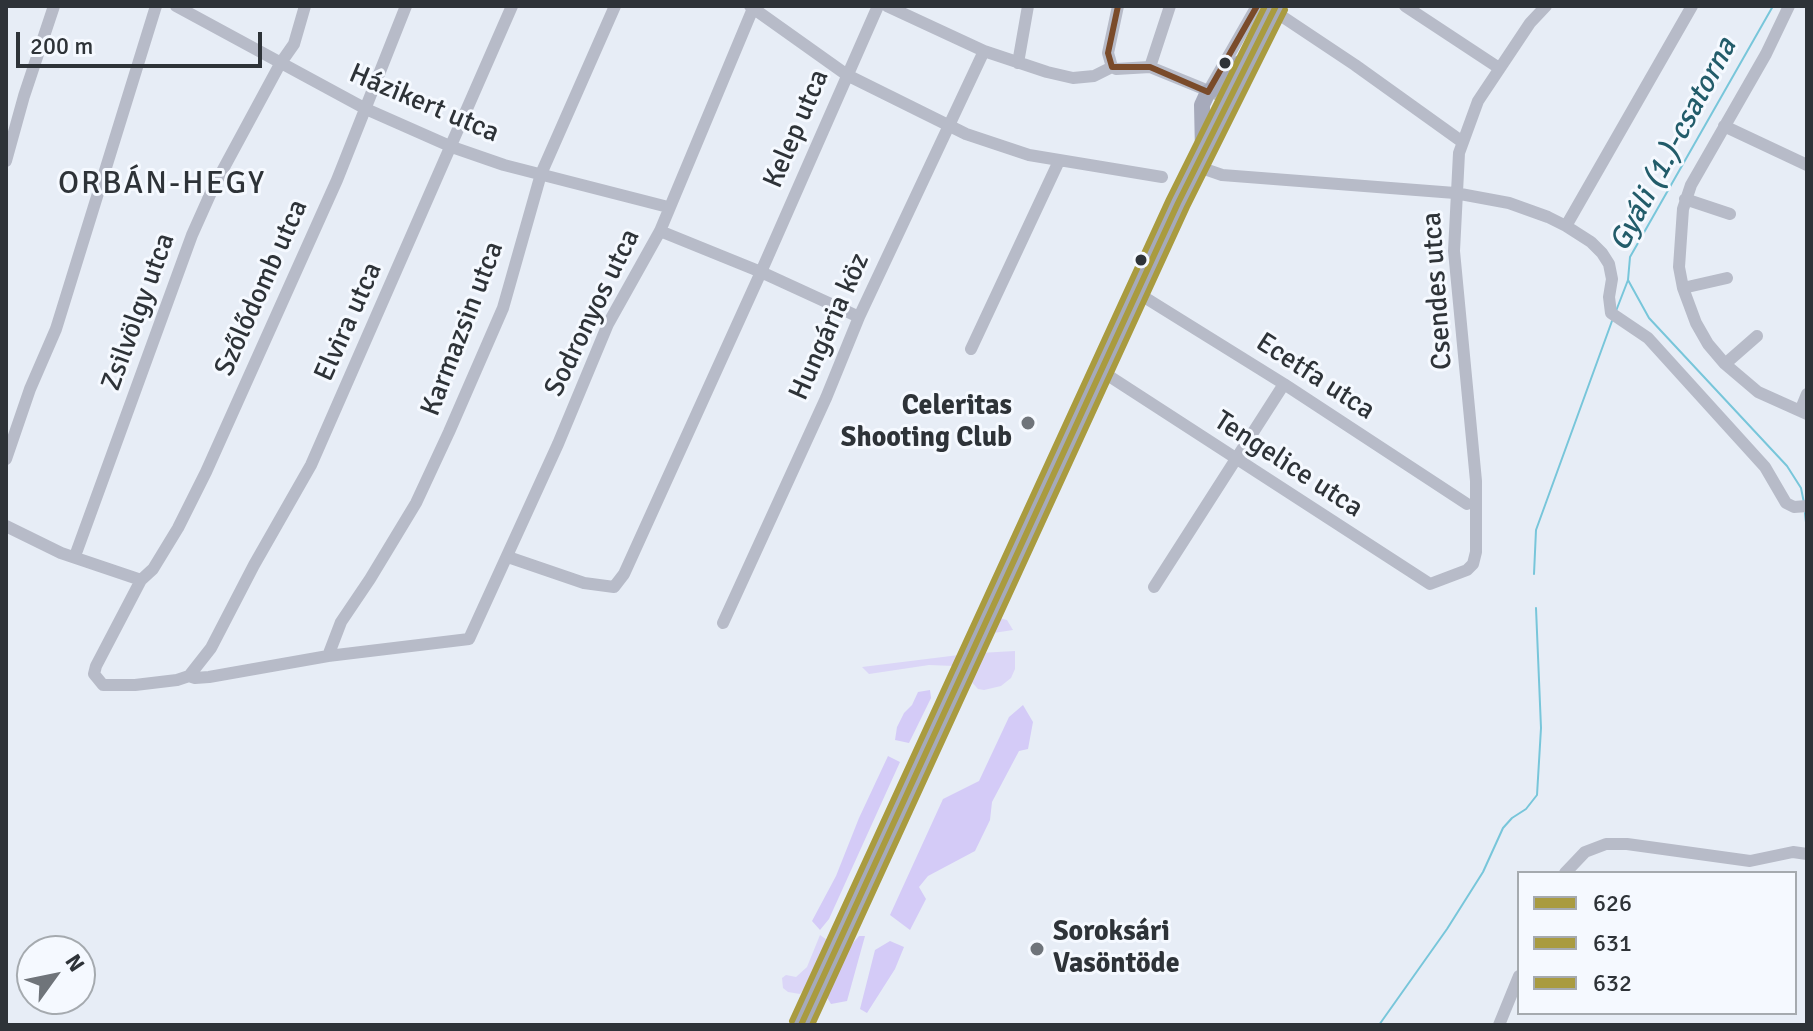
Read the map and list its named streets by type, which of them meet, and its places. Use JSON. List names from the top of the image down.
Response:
{
  "streets": {
    "street": [
      "Házikert utca",
      "Kelep utca",
      "Szőlődomb utca",
      "Csendes utca",
      "Zsilvölgy utca",
      "Sodronyos utca",
      "Elvira utca",
      "Hungária köz",
      "Karmazsin utca",
      "Ecetfa utca",
      "Tengelice utca"
    ]
  },
  "crossings": [
    ["Házikert utca", "Szőlődomb utca"],
    ["Házikert utca", "Zsilvölgy utca"],
    ["Házikert utca", "Sodronyos utca"],
    ["Házikert utca", "Elvira utca"],
    ["Házikert utca", "Karmazsin utca"],
    ["Kelep utca", "Sodronyos utca"],
    ["Szőlődomb utca", "Elvira utca"],
    ["Csendes utca", "Tengelice utca"],
    ["Sodronyos utca", "Karmazsin utca"]
  ],
  "districts": ["ORBÁN-HEGY"],
  "water": ["Gyáli (1.)-csatorna"],
  "places": ["Celeritas Shooting Club", "Soroksári Vasöntöde"],
  "lines": ["transit line 626", "transit line 632", "transit line 631"],
  "legend": ["626", "631", "632"],
  "scale_bar": "200 m",
  "north": "top right"
}
